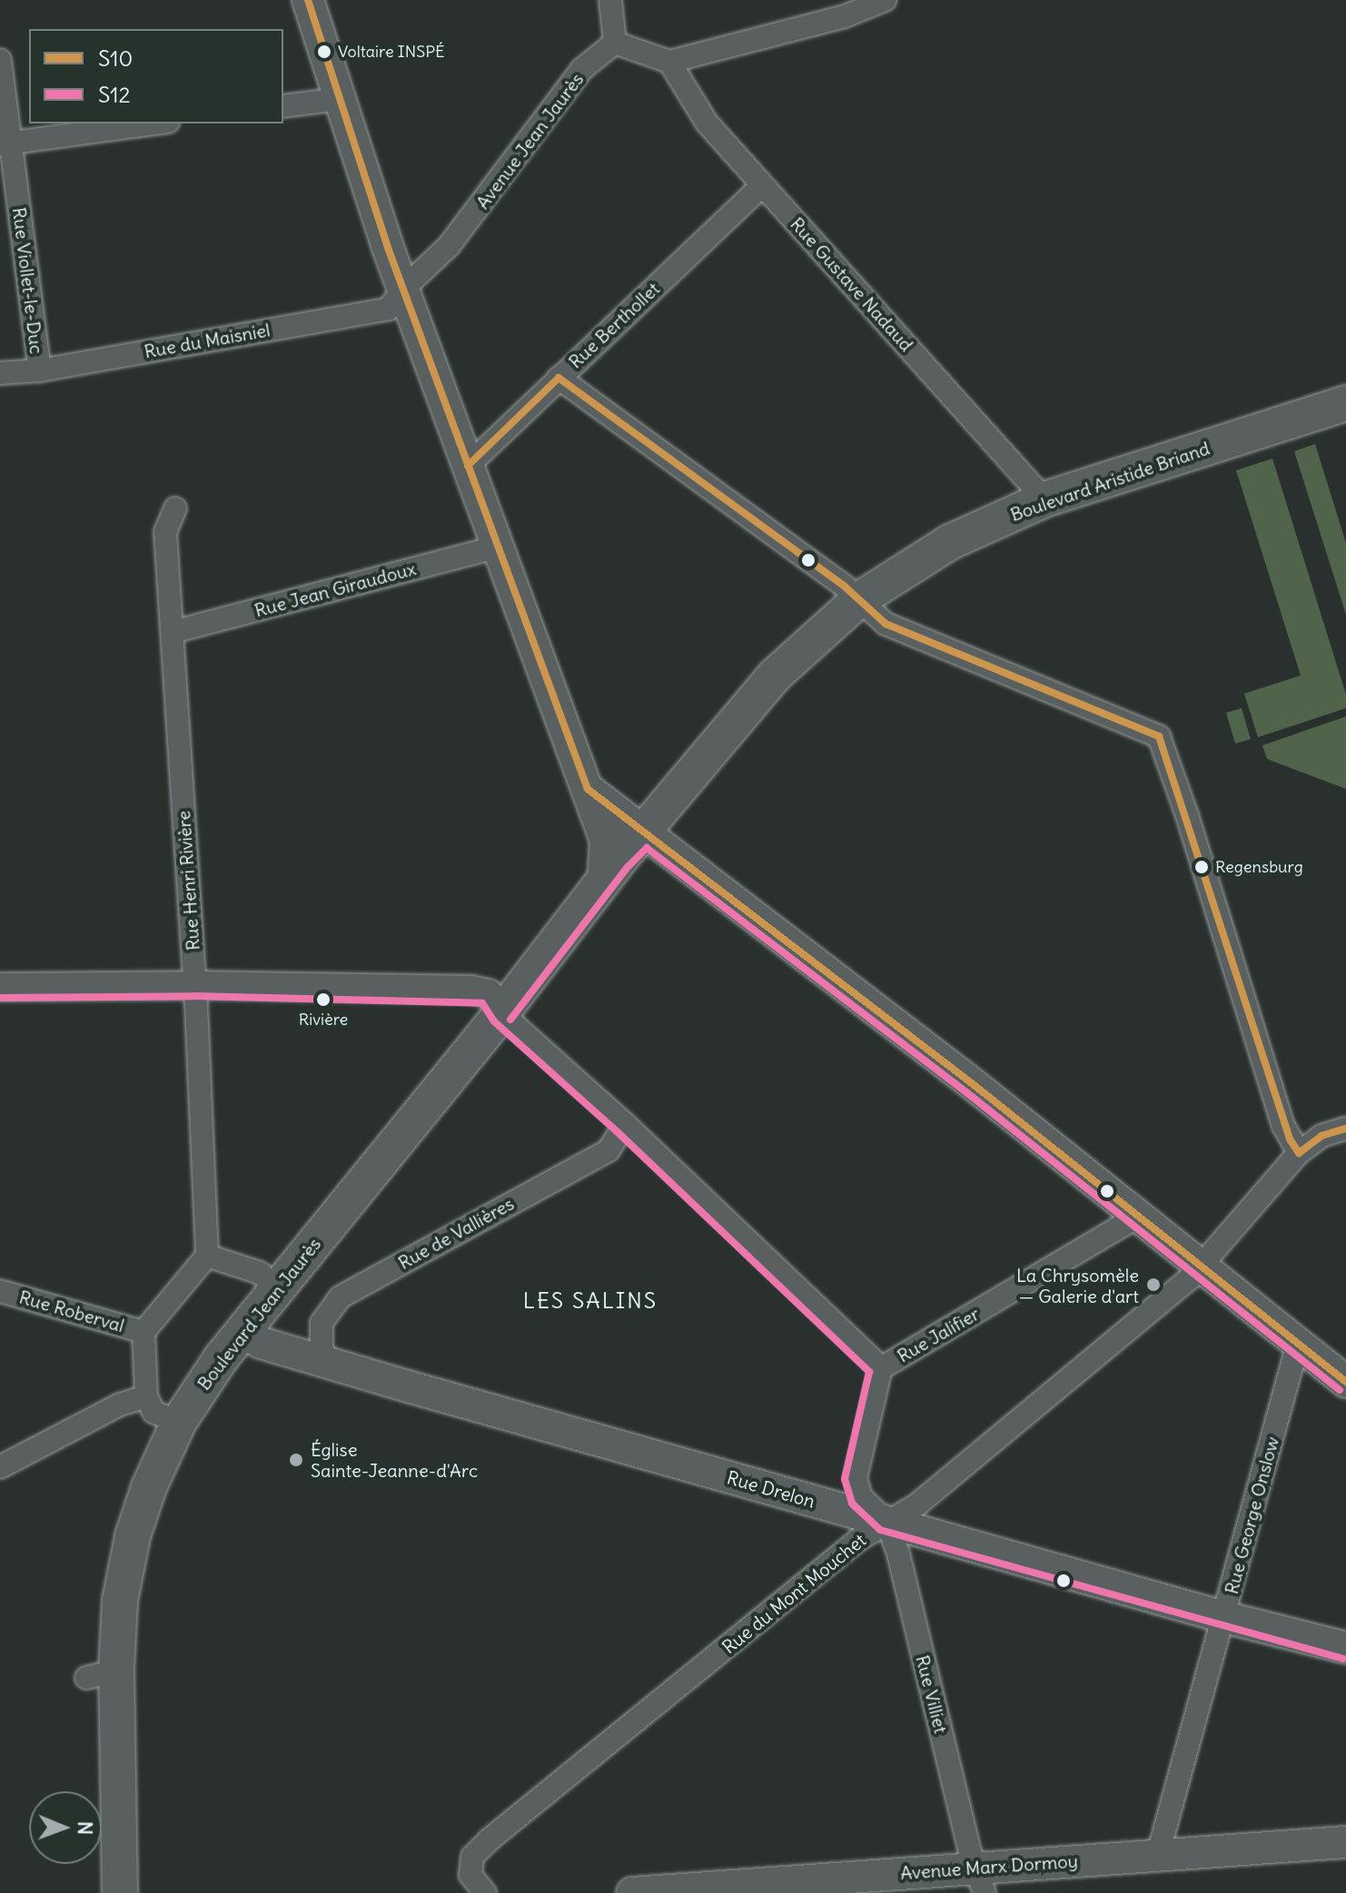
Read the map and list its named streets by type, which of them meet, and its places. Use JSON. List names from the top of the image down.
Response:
{
  "streets": {
    "main road": [
      "Boulevard Aristide Briand",
      "Boulevard Jean Jaurès",
      "Rue Drelon",
      "Avenue Marx Dormoy"
    ],
    "street": [
      "Avenue Jean Jaurès",
      "Rue Viollet-le-Duc",
      "Rue Gustave Nadaud",
      "Rue Berthollet",
      "Rue du Maisniel",
      "Rue Jean Giraudoux",
      "Rue Henri Rivière",
      "Rue de Vallières",
      "Rue Roberval",
      "Rue Jalifier",
      "Rue George Onslow",
      "Rue du Mont Mouchet",
      "Rue Villiet"
    ]
  },
  "crossings": [
    ["Avenue Jean Jaurès", "Rue du Maisniel"],
    ["Rue Viollet-le-Duc", "Rue du Maisniel"],
    ["Rue Gustave Nadaud", "Rue Berthollet"],
    ["Rue Gustave Nadaud", "Boulevard Aristide Briand"],
    ["Boulevard Aristide Briand", "Boulevard Jean Jaurès"],
    ["Rue Jean Giraudoux", "Rue Henri Rivière"],
    ["Rue de Vallières", "Rue Drelon"],
    ["Boulevard Jean Jaurès", "Rue Drelon"],
    ["Rue Jalifier", "Rue Drelon"],
    ["Rue Jalifier", "Rue du Mont Mouchet"],
    ["Rue Jalifier", "Rue Villiet"],
    ["Rue Drelon", "Rue George Onslow"],
    ["Rue Drelon", "Rue du Mont Mouchet"],
    ["Rue Drelon", "Rue Villiet"],
    ["Rue George Onslow", "Avenue Marx Dormoy"],
    ["Rue du Mont Mouchet", "Rue Villiet"],
    ["Rue Villiet", "Avenue Marx Dormoy"]
  ],
  "districts": ["LES SALINS"],
  "places": [
    "Voltaire INSPÉ",
    "Regensburg",
    "Rivière",
    "La Chrysomèle — Galerie d'art",
    "Église Sainte-Jeanne-d'Arc"
  ],
  "lines": ["transit line S10", "transit line S12"],
  "legend": ["S10", "S12"],
  "north": "right"
}
